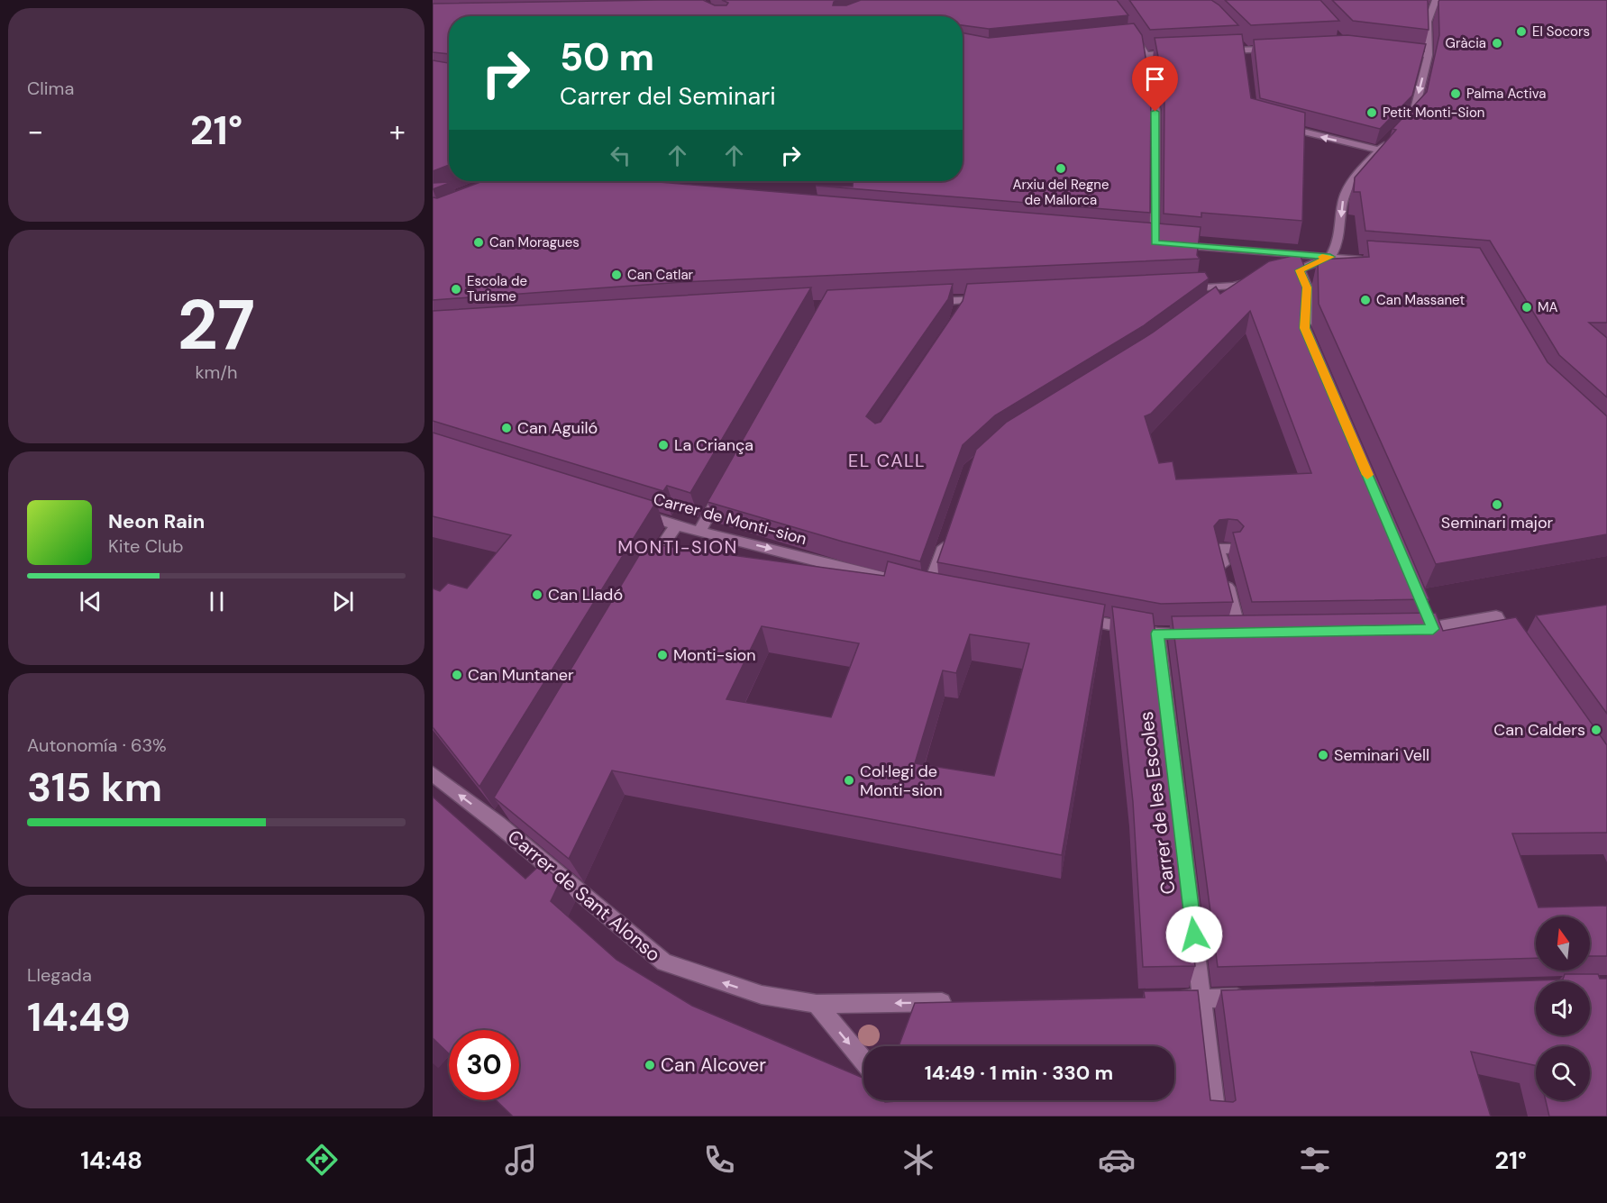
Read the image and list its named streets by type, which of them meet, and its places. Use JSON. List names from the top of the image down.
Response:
{
  "streets": {
    "street": ["Carrer de Monti-sion", "Carrer de les Escoles", "Carrer de Sant Alonso"]
  },
  "one_way": ["Carrer de Monti-sion", "Carrer de Sant Alonso"],
  "districts": ["EL CALL", "MONTI-SION"],
  "places": [
    "El Socors",
    "Gràcia",
    "Palma Activa",
    "Petit Monti-Sion",
    "Arxiu del Regne de Mallorca",
    "Can Moragues",
    "Can Catlar",
    "Escola de Turisme",
    "Can Massanet",
    "MA",
    "Can Aguiló",
    "La Criança",
    "Seminari major",
    "Can Lladó",
    "Monti-sion",
    "Can Muntaner",
    "Can Calders",
    "Seminari Vell",
    "Col·legi de Monti-sion",
    "Can Alcover"
  ],
  "north": "top",
  "page": {
    "tile": [
      "Clima",
      ["27", "km/h"],
      ["Autonomía · 63%", "315 km"],
      ["Llegada", "14:49"]
    ],
    "turn": ["50 m", "Carrer del Seminari"],
    "heat": ["−", "21°", "+"],
    "song": ["Neon Rain", "Kite Club"],
    "limit": "30",
    "trip": "14:49 · 1 min · 330 m",
    "tabs": ["14:48", "21°"]
  }
}
